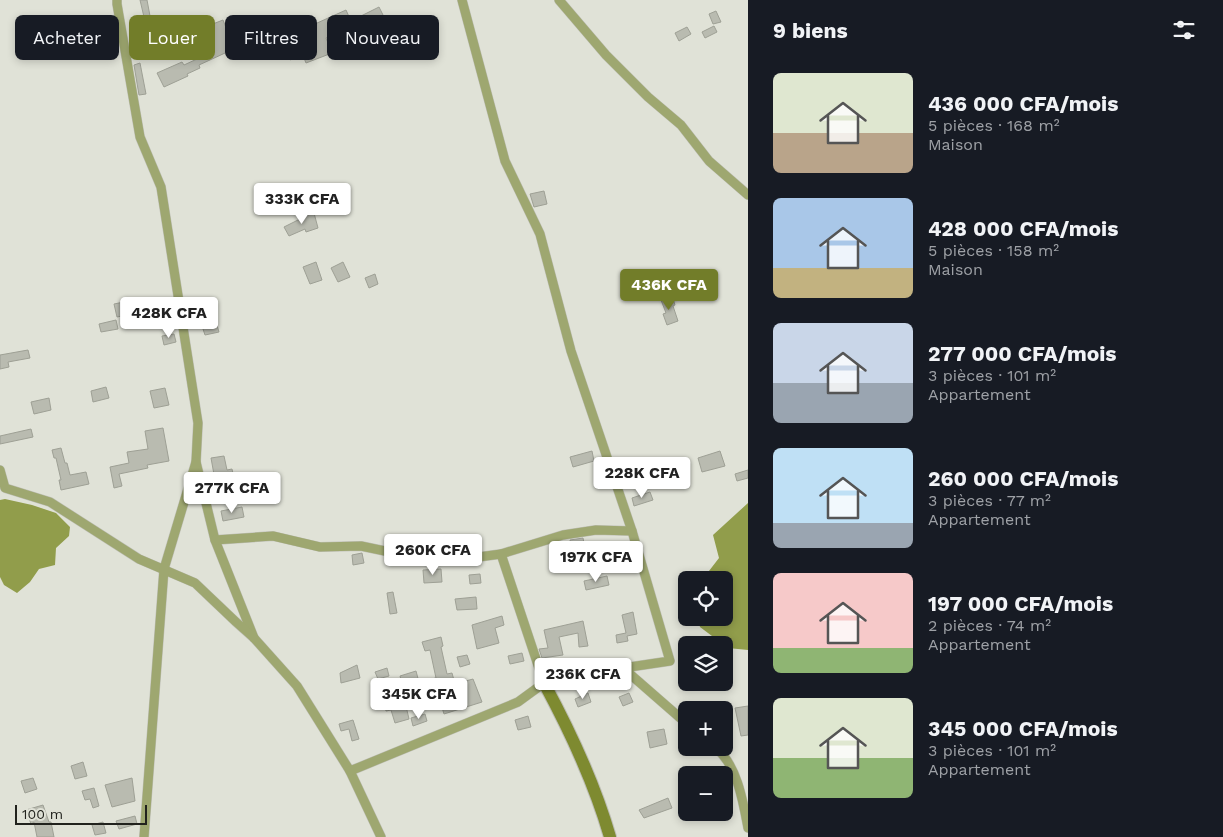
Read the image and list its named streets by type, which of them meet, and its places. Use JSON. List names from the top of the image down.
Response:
{
  "scale_bar": "100 m",
  "page": {
    "heading": "9 biens",
    "chip": [
      "Acheter",
      "Louer",
      "Filtres",
      "Nouveau"
    ],
    "list": [
      {
        "name": "436 000 CFA/mois",
        "note": "5 pièces · 168 m² · Maison"
      },
      {
        "name": "428 000 CFA/mois",
        "note": "5 pièces · 158 m² · Maison"
      },
      {
        "name": "277 000 CFA/mois",
        "note": "3 pièces · 101 m² · Appartement"
      },
      {
        "name": "260 000 CFA/mois",
        "note": "3 pièces · 77 m² · Appartement"
      },
      {
        "name": "197 000 CFA/mois",
        "note": "2 pièces · 74 m² · Appartement"
      },
      {
        "name": "345 000 CFA/mois",
        "note": "3 pièces · 101 m² · Appartement"
      }
    ],
    "price": [
      "333K CFA",
      "436K CFA",
      "428K CFA",
      "228K CFA",
      "277K CFA",
      "260K CFA",
      "197K CFA",
      "236K CFA",
      "345K CFA"
    ],
    "map_buttons": ["+", "−"],
    "scale": "100 m"
  }
}
